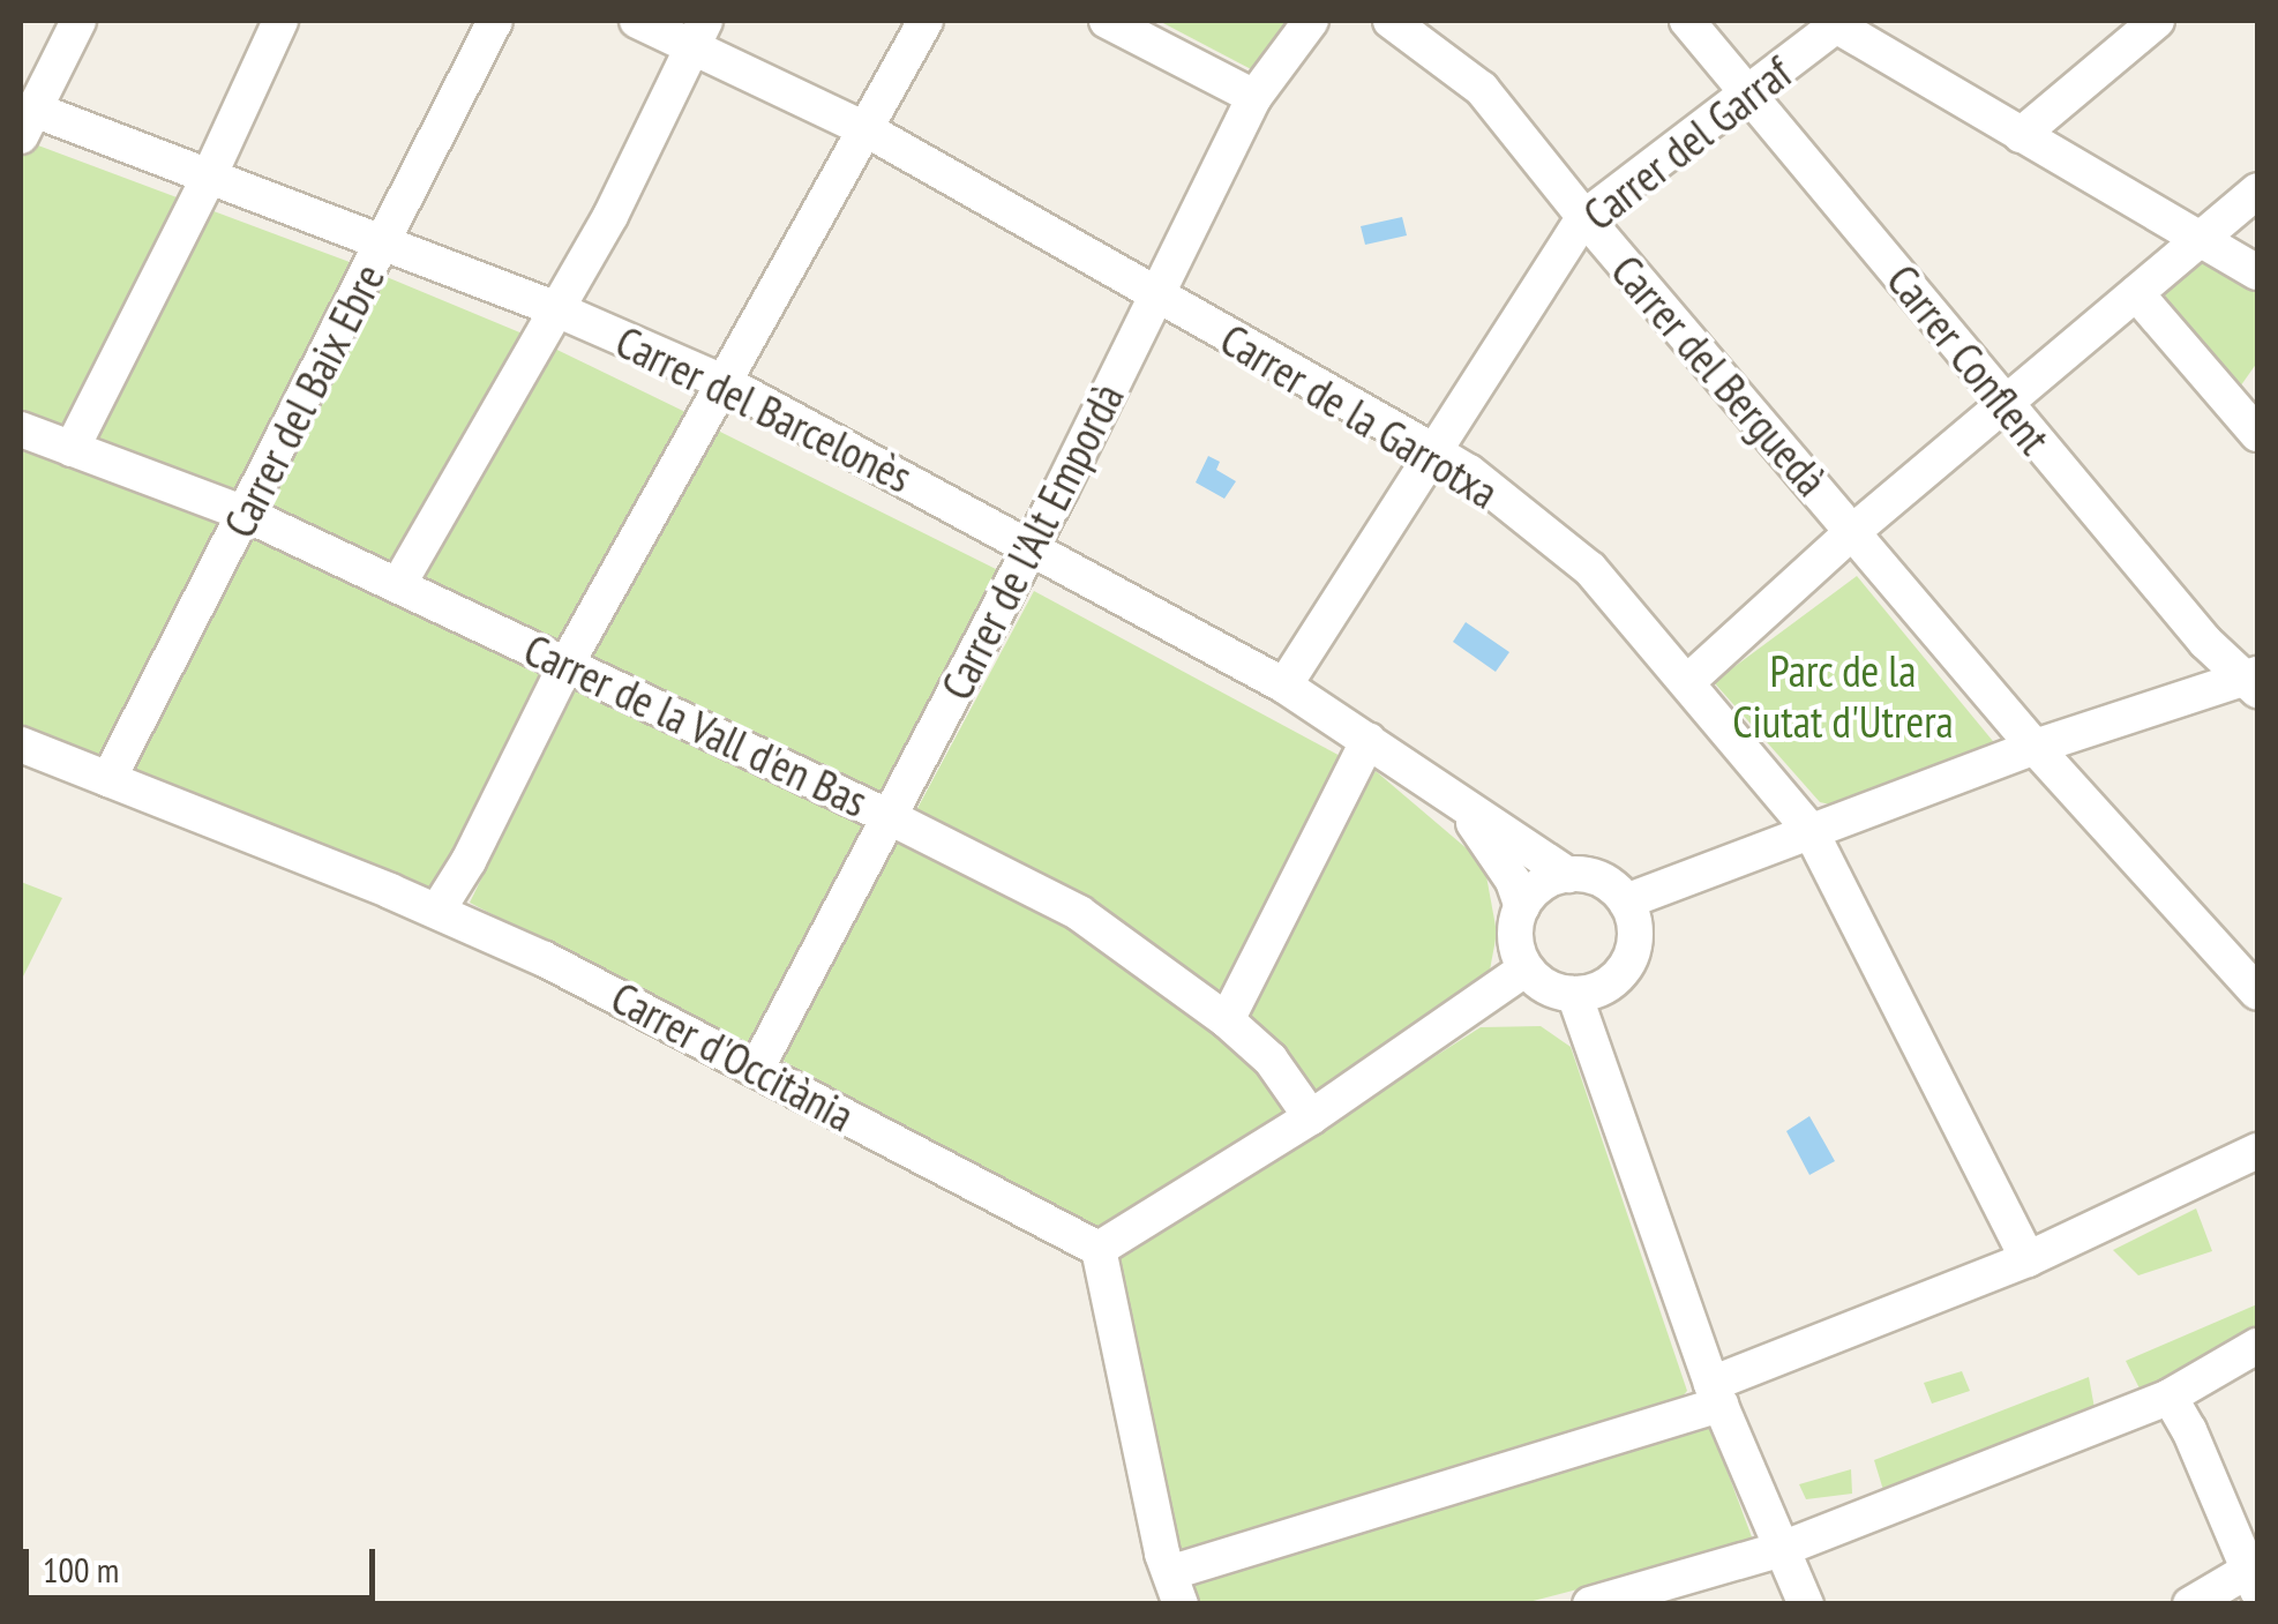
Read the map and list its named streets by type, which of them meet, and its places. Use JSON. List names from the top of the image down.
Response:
{
  "streets": {
    "street": [
      "Carrer del Garraf",
      "Carrer Conflent",
      "Carrer del Berguedà",
      "Carrer del Baix Ebre",
      "Carrer del Barcelonès",
      "Carrer de la Garrotxa",
      "Carrer de l'Alt Empordà",
      "Carrer de la Vall d'en Bas",
      "Carrer d'Occitània"
    ]
  },
  "crossings": [
    ["Carrer del Garraf", "Carrer Conflent"],
    ["Carrer del Garraf", "Carrer del Berguedà"],
    ["Carrer del Garraf", "Carrer del Barcelonès"],
    ["Carrer del Garraf", "Carrer de la Garrotxa"],
    ["Carrer del Baix Ebre", "Carrer del Barcelonès"],
    ["Carrer del Baix Ebre", "Carrer de la Vall d'en Bas"],
    ["Carrer del Baix Ebre", "Carrer d'Occitània"],
    ["Carrer del Barcelonès", "Carrer de l'Alt Empordà"],
    ["Carrer de la Garrotxa", "Carrer de l'Alt Empordà"],
    ["Carrer de l'Alt Empordà", "Carrer de la Vall d'en Bas"],
    ["Carrer de l'Alt Empordà", "Carrer d'Occitània"]
  ],
  "parks": ["Parc de la Ciutat d'Utrera"],
  "scale_bar": "100 m"
}
